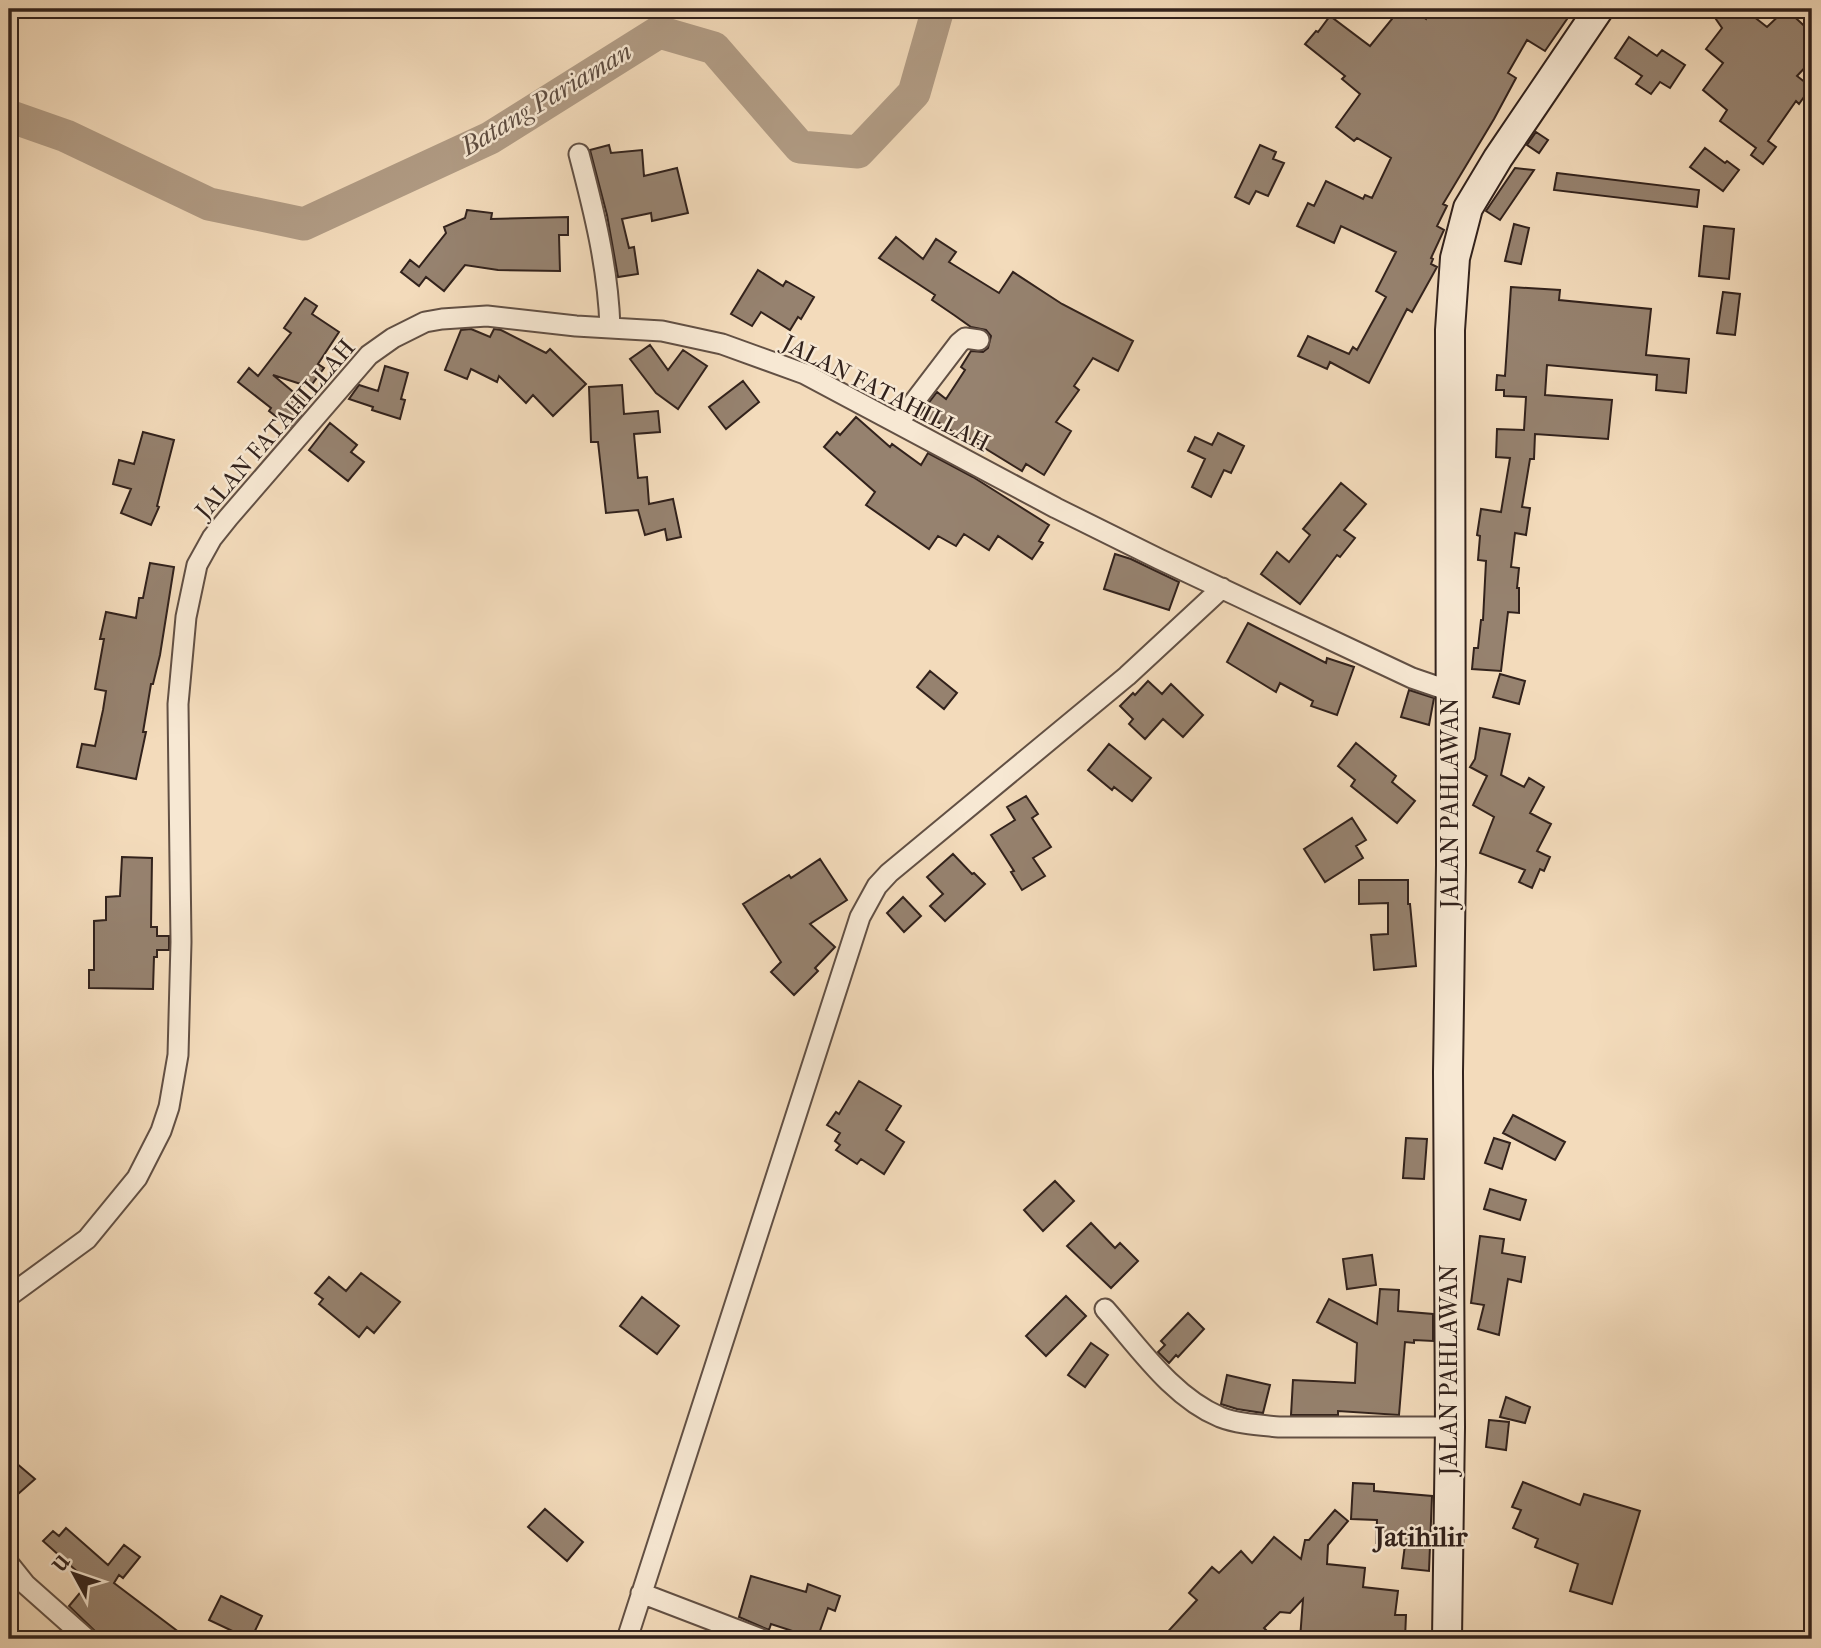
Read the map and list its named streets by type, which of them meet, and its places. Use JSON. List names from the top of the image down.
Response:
{
  "streets": {
    "street": ["JALAN FATAHILLAH", "JALAN PAHLAWAN"]
  },
  "crossings": [
    ["JALAN FATAHILLAH", "JALAN PAHLAWAN"]
  ],
  "districts": ["Jatihilir"],
  "water": ["Batang Pariaman"],
  "north": "top left"
}
